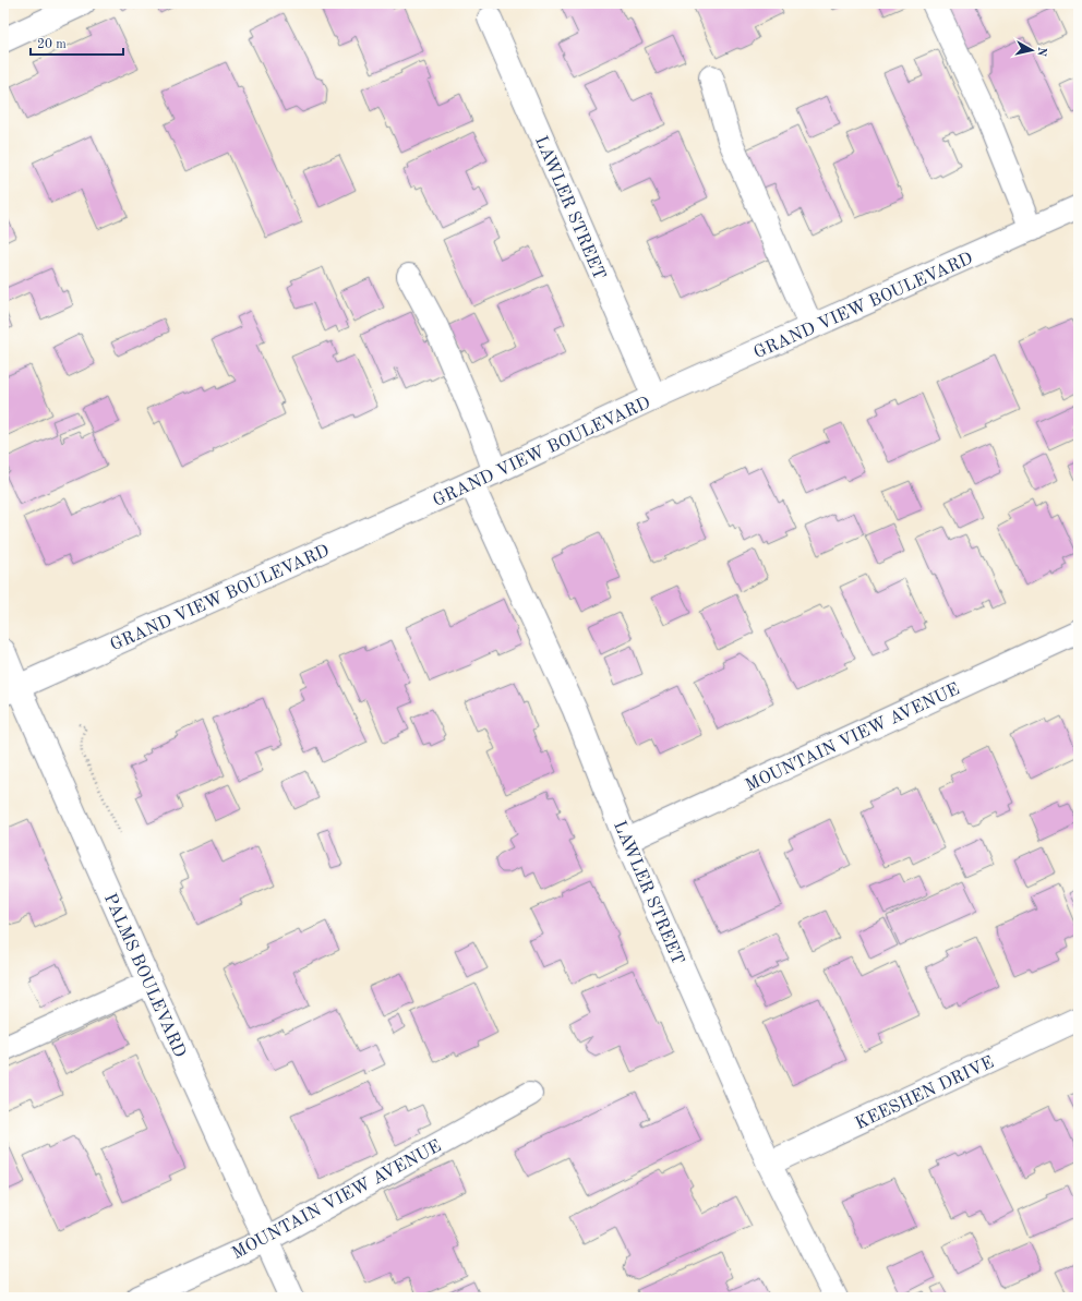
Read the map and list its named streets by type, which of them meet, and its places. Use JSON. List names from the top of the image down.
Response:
{
  "streets": {
    "street": [
      "LAWLER STREET",
      "GRAND VIEW BOULEVARD",
      "MOUNTAIN VIEW AVENUE",
      "PALMS BOULEVARD",
      "KEESHEN DRIVE"
    ]
  },
  "crossings": [
    ["LAWLER STREET", "GRAND VIEW BOULEVARD"],
    ["LAWLER STREET", "MOUNTAIN VIEW AVENUE"],
    ["LAWLER STREET", "KEESHEN DRIVE"],
    ["GRAND VIEW BOULEVARD", "PALMS BOULEVARD"],
    ["MOUNTAIN VIEW AVENUE", "PALMS BOULEVARD"]
  ],
  "scale_bar": "20 m",
  "north": "right"
}
